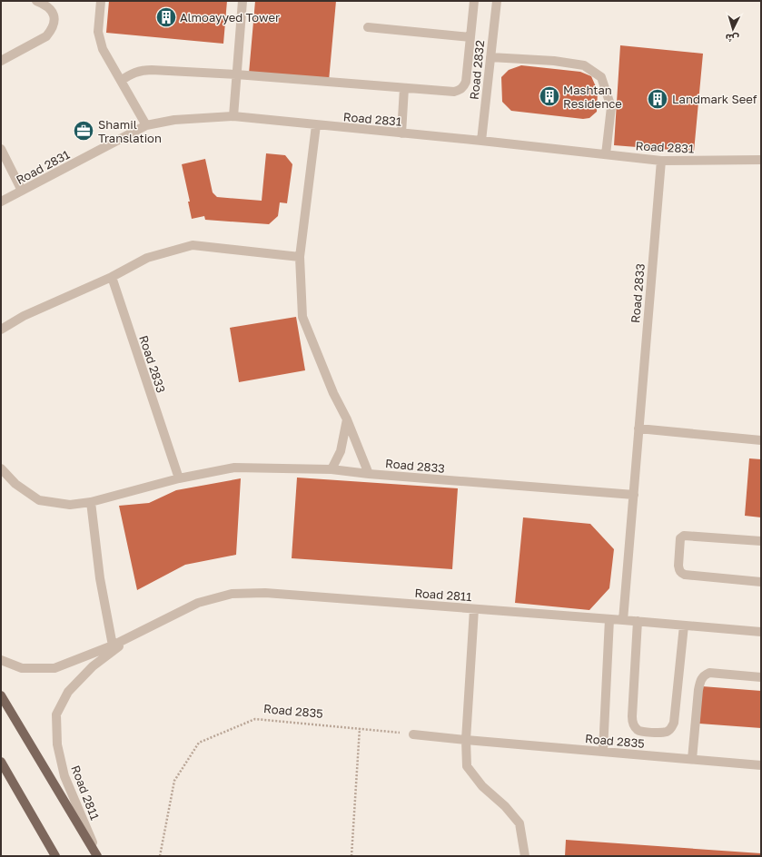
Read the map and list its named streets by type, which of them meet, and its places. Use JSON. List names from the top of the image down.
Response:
{
  "streets": {
    "street": [
      "Road 2832",
      "Road 2831",
      "Road 2833",
      "Road 2811",
      "Road 2835"
    ]
  },
  "crossings": [
    ["Road 2832", "Road 2831"],
    ["Road 2831", "Road 2833"],
    ["Road 2833", "Road 2811"]
  ],
  "places": {
    "building": ["Almoayyed Tower", "Mashtan Residence", "Landmark Seef"],
    "office": ["Shamil Translation"]
  },
  "north": "bottom"
}
